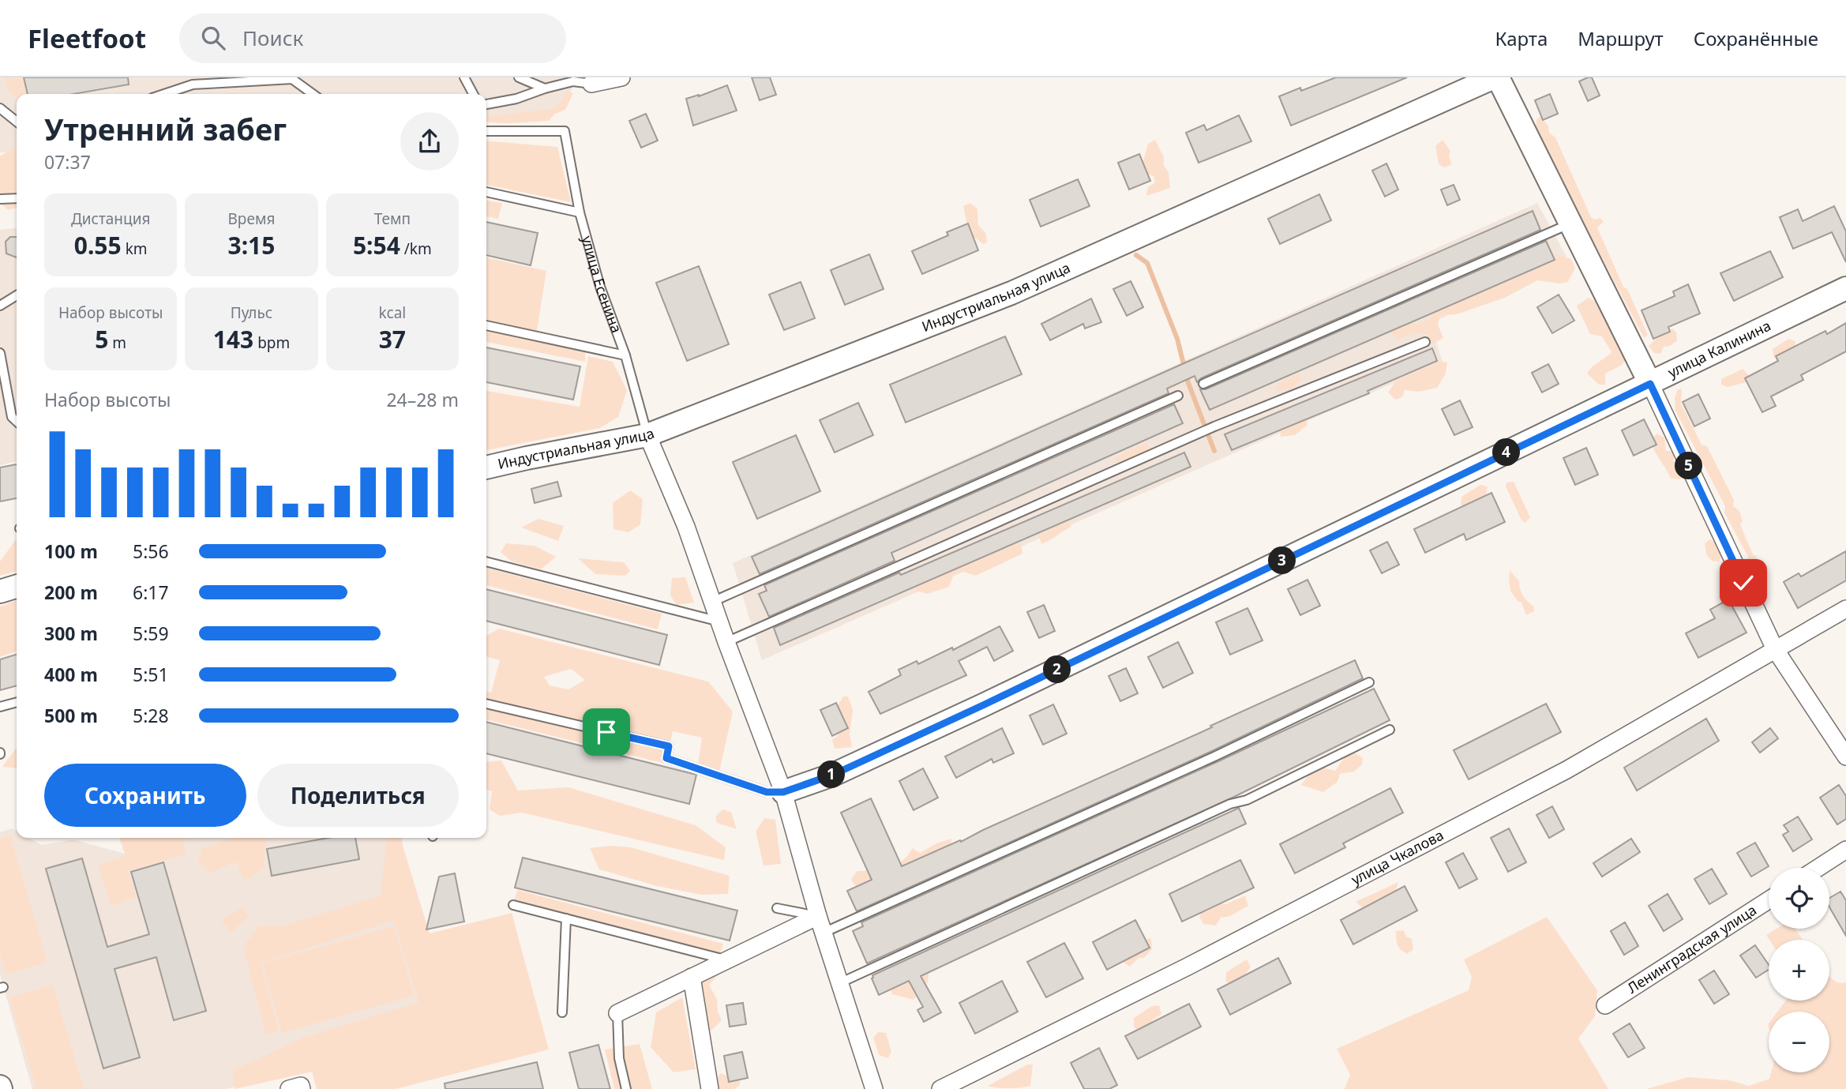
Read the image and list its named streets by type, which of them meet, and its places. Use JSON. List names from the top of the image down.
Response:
{
  "streets": {
    "street": [
      "Индустриальная улица",
      "улица Калинина",
      "улица Чкалова",
      "Ленинградская улица"
    ],
    "lane": ["улица Есенина"]
  },
  "crossings": [
    ["улица Есенина", "Индустриальная улица"]
  ],
  "page": {
    "header": "Fleetfoot",
    "search": "Поиск",
    "nav": ["Карта", "Маршрут", "Сохранённые"],
    "heading": ["Утренний забег", "07:37"],
    "stats": [
      ["Дистанция", "0.55 km"],
      ["Время", "3:15"],
      ["Темп", "5:54 /km"],
      ["Набор высоты", "5 m"],
      ["Пульс", "143 bpm"],
      ["kcal", "37"]
    ],
    "chart": ["Набор высоты", "24–28 m"],
    "pins": [
      "4",
      "5",
      "3",
      "2",
      "1"
    ],
    "list": [
      {
        "name": "100 m",
        "note": "5:56"
      },
      {
        "name": "200 m",
        "note": "6:17"
      },
      {
        "name": "300 m",
        "note": "5:59"
      },
      {
        "name": "400 m",
        "note": "5:51"
      },
      {
        "name": "500 m",
        "note": "5:28"
      }
    ],
    "buttons": ["Сохранить", "Поделиться"],
    "map_buttons": ["+", "−"]
  }
}
